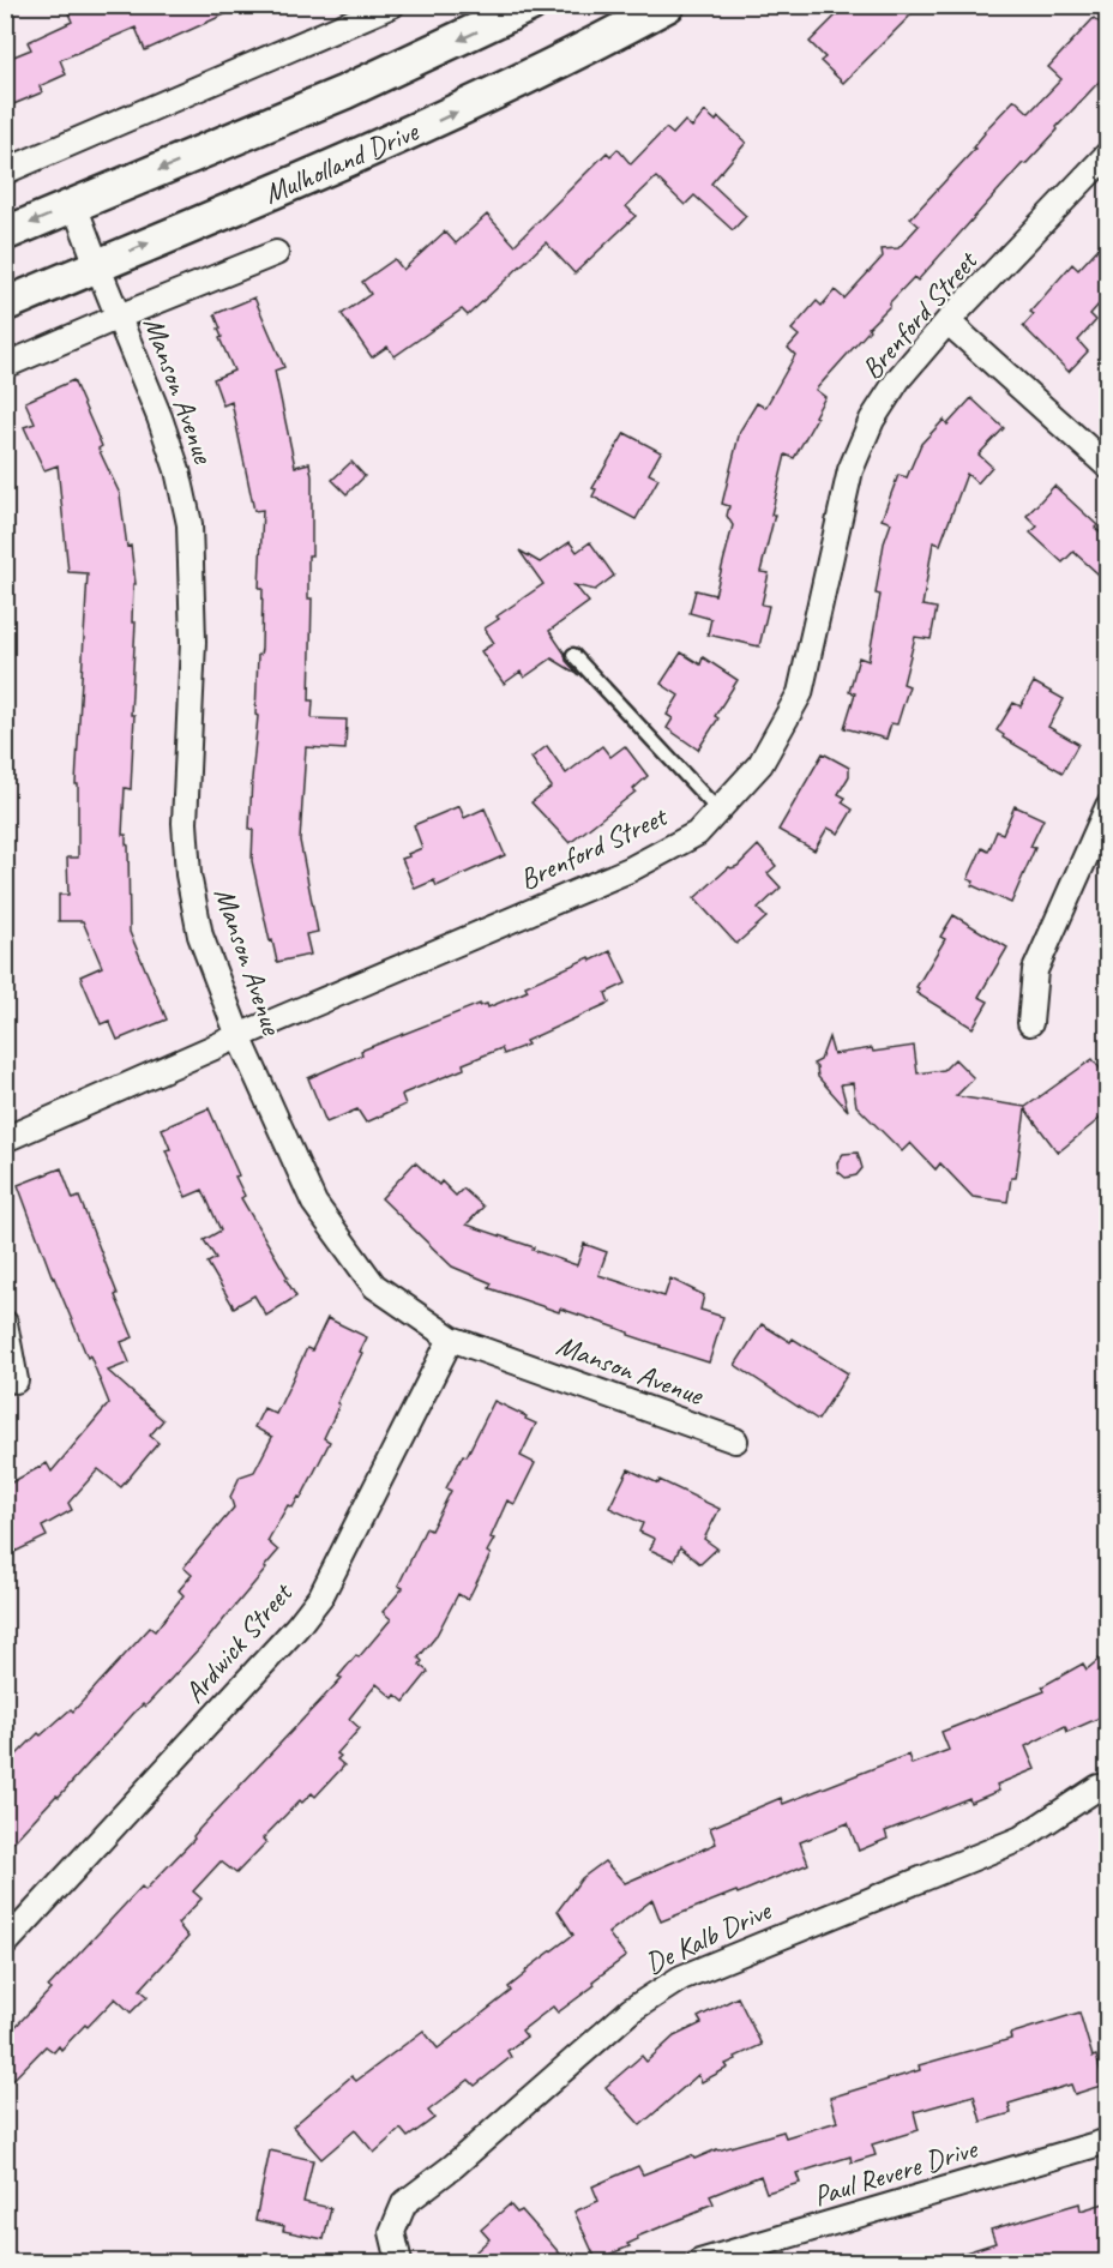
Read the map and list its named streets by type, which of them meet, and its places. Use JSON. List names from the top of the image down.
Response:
{
  "streets": {
    "main road": ["Mulholland Drive"],
    "street": [
      "Brenford Street",
      "Manson Avenue",
      "Ardwick Street",
      "De Kalb Drive",
      "Paul Revere Drive"
    ]
  },
  "crossings": [
    ["Mulholland Drive", "Manson Avenue"],
    ["Brenford Street", "Manson Avenue"],
    ["Manson Avenue", "Ardwick Street"]
  ]
}
